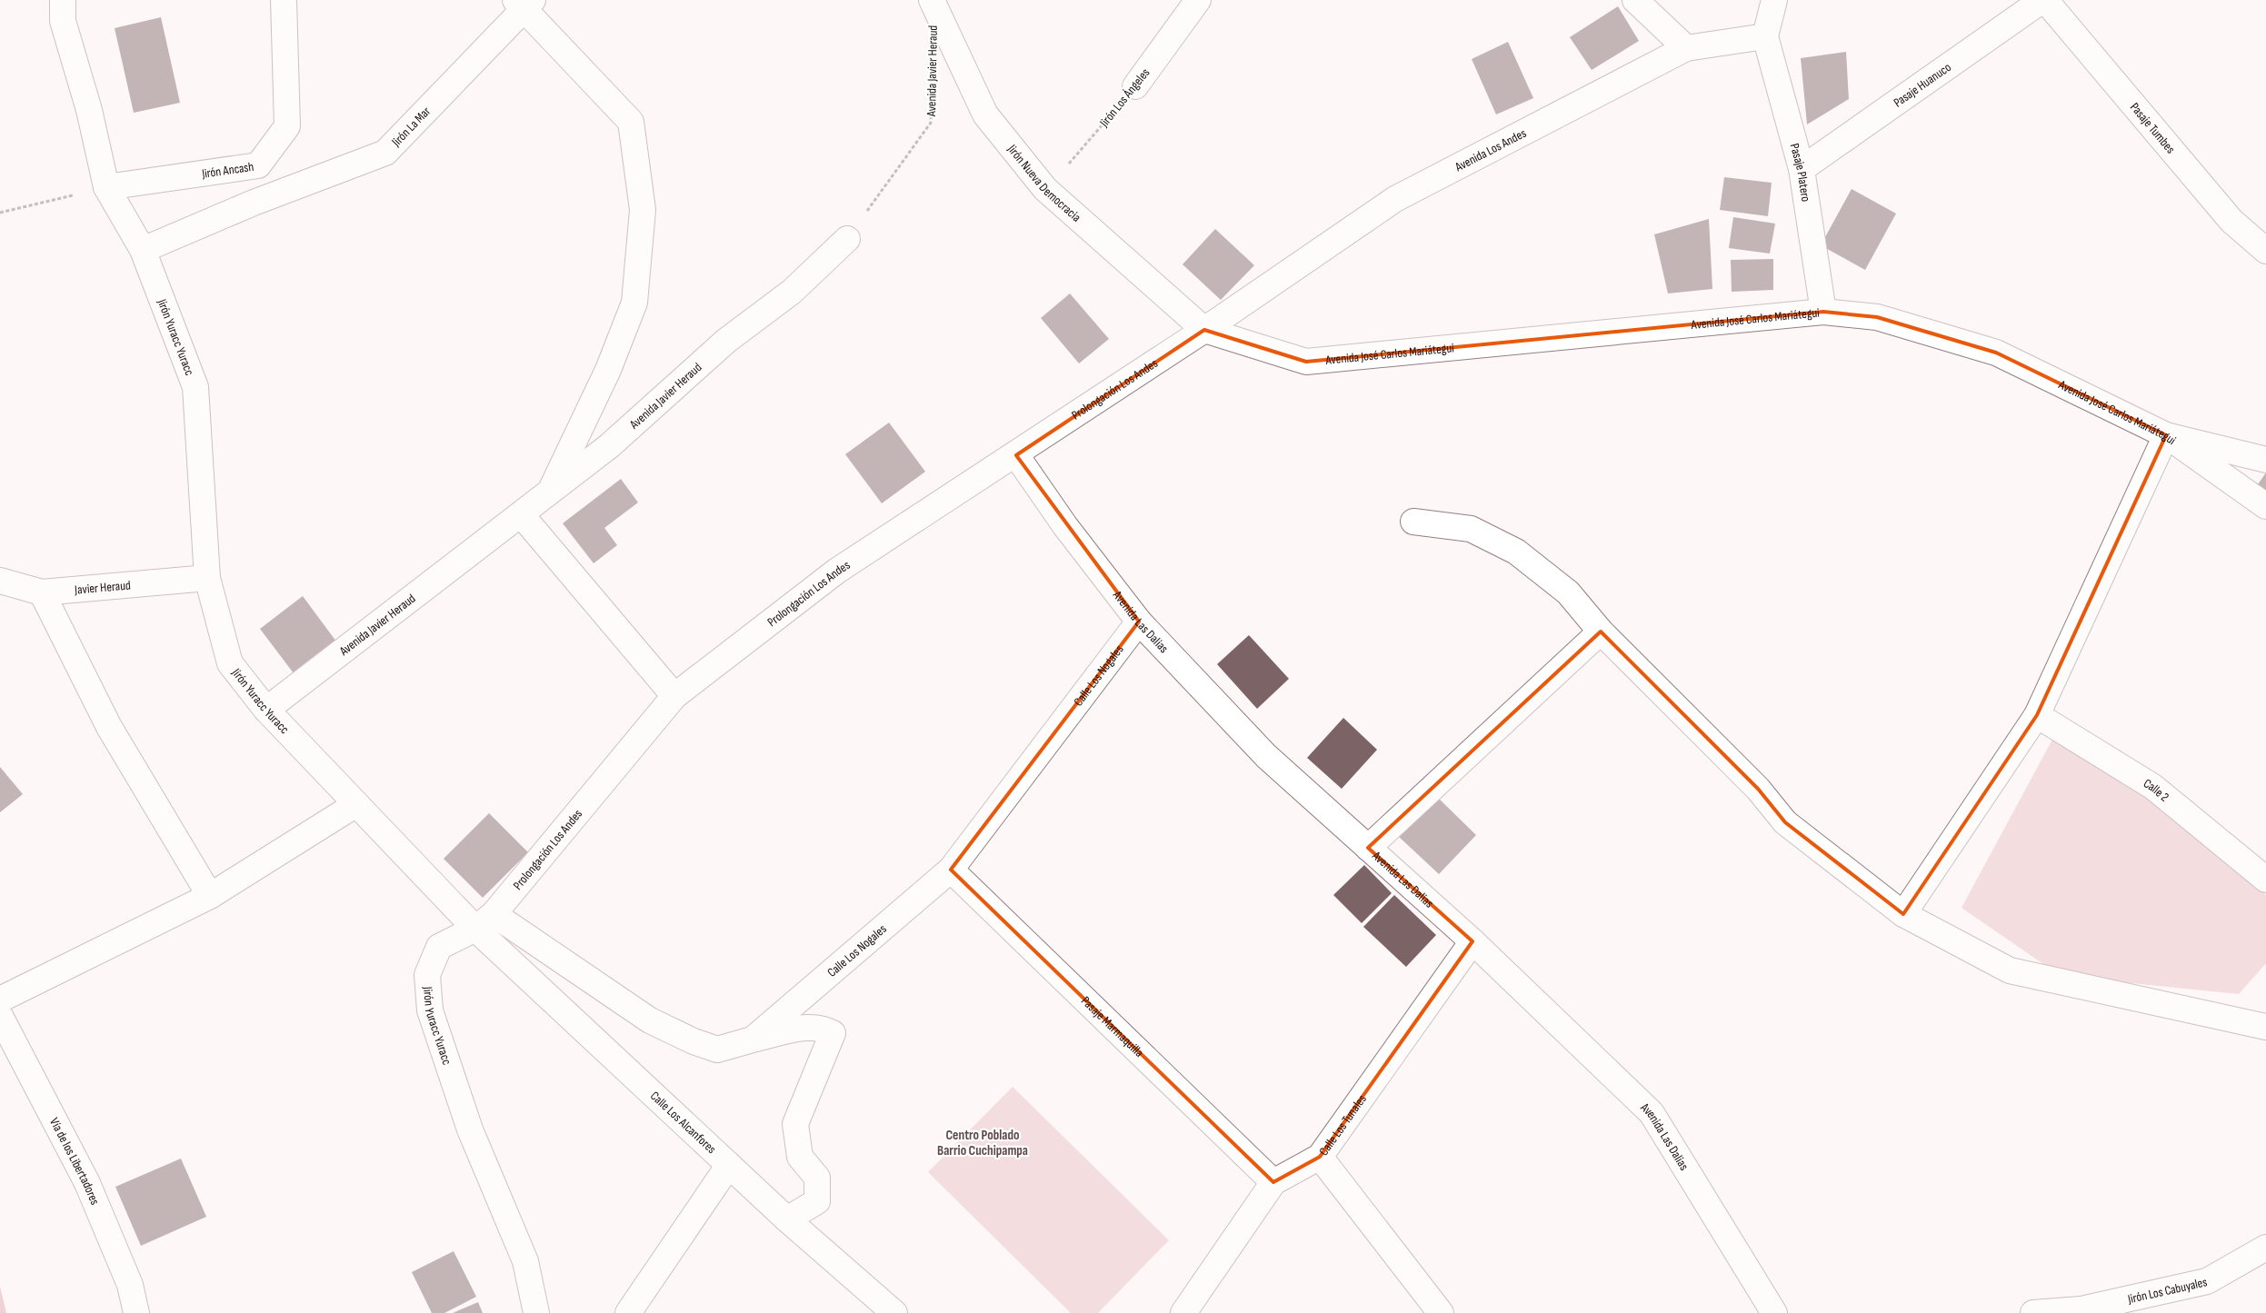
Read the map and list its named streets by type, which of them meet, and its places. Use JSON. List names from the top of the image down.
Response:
{
  "streets": {
    "main road": [
      "Avenida Javier Heraud",
      "Pasaje Huanuco",
      "Jirón Los Ángeles",
      "Jirón La Mar",
      "Pasaje Tumbes",
      "Avenida Los Andes",
      "Jirón Ancash",
      "Pasaje Platero",
      "Jirón Nueva Democracia",
      "Avenida José Carlos Mariátegui",
      "Jirón Yuracc Yuracc",
      "Prolongación Los Andes",
      "Javier Heraud",
      "Avenida Las Dalias",
      "Calle Los Nogales",
      "Calle 2",
      "Pasaje Marmaquilla",
      "Calle Los Alcanfores",
      "Calle Los Tunales",
      "Vía de los Libertadores",
      "Jirón Los Cabuyales"
    ]
  },
  "crossings": [
    ["Avenida Javier Heraud", "Jirón Yuracc Yuracc"],
    ["Pasaje Huanuco", "Pasaje Tumbes"],
    ["Pasaje Huanuco", "Pasaje Platero"],
    ["Jirón Los Ángeles", "Jirón Nueva Democracia"],
    ["Jirón La Mar", "Jirón Yuracc Yuracc"],
    ["Avenida Los Andes", "Pasaje Platero"],
    ["Avenida Los Andes", "Jirón Nueva Democracia"],
    ["Avenida Los Andes", "Avenida José Carlos Mariátegui"],
    ["Avenida Los Andes", "Prolongación Los Andes"],
    ["Jirón Ancash", "Jirón Yuracc Yuracc"],
    ["Pasaje Platero", "Avenida José Carlos Mariátegui"],
    ["Jirón Nueva Democracia", "Avenida José Carlos Mariátegui"],
    ["Jirón Nueva Democracia", "Prolongación Los Andes"],
    ["Avenida José Carlos Mariátegui", "Prolongación Los Andes"],
    ["Jirón Yuracc Yuracc", "Prolongación Los Andes"],
    ["Jirón Yuracc Yuracc", "Javier Heraud"],
    ["Jirón Yuracc Yuracc", "Calle Los Nogales"],
    ["Jirón Yuracc Yuracc", "Calle Los Alcanfores"],
    ["Prolongación Los Andes", "Avenida Las Dalias"],
    ["Prolongación Los Andes", "Calle Los Nogales"],
    ["Prolongación Los Andes", "Calle Los Alcanfores"],
    ["Avenida Las Dalias", "Calle Los Nogales"],
    ["Avenida Las Dalias", "Calle Los Tunales"],
    ["Calle Los Nogales", "Pasaje Marmaquilla"],
    ["Calle Los Nogales", "Calle Los Alcanfores"],
    ["Pasaje Marmaquilla", "Calle Los Tunales"]
  ],
  "districts": ["Centro Poblado Barrio Cuchipampa"]
}
